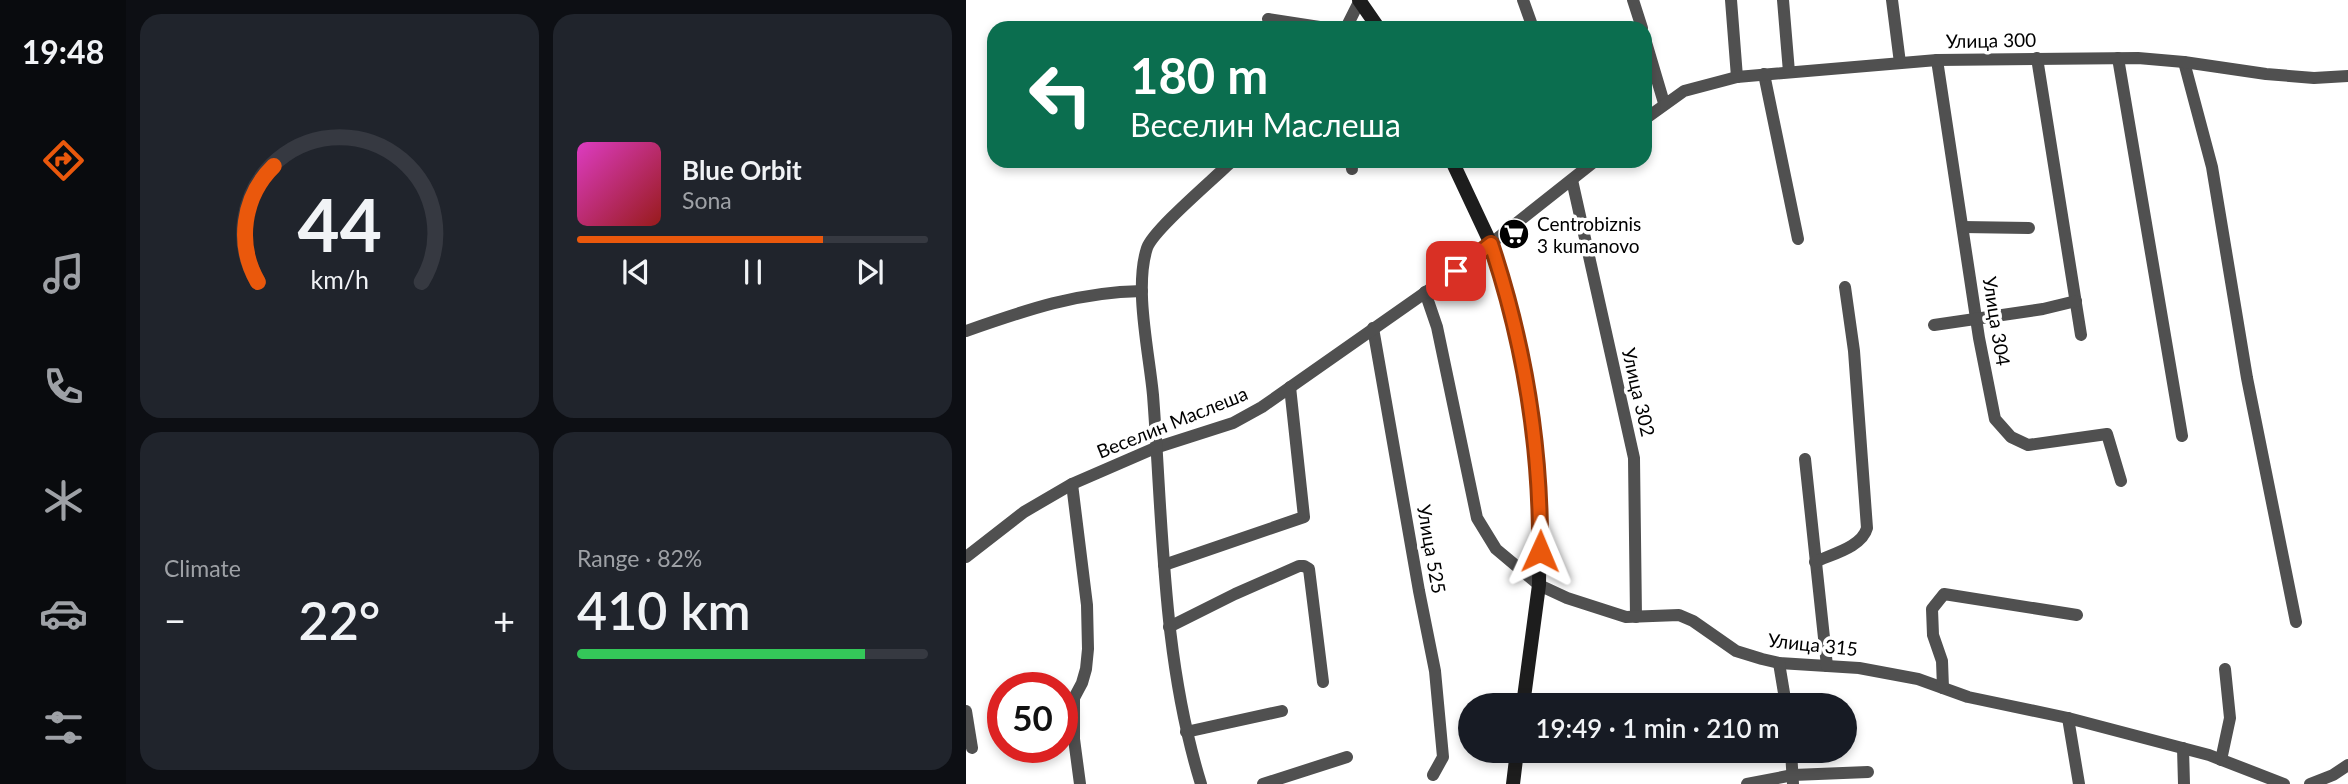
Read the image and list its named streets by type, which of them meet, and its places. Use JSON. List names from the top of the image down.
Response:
{
  "streets": {
    "street": [
      "Улица 300",
      "Улица 304",
      "Улица 302",
      "Веселин Маслеша",
      "Улица 525",
      "Улица 315"
    ]
  },
  "crossings": [
    ["Улица 300", "Улица 304"],
    ["Улица 302", "Улица 315"],
    ["Веселин Маслеша", "Улица 525"],
    ["Веселин Маслеша", "Улица 315"]
  ],
  "places": {
    "supermarket": ["Centrobiznis 3 kumanovo"]
  },
  "page": {
    "tabs": "19:48",
    "turn": ["180 m", "Веселин Маслеша"],
    "song": ["Blue Orbit", "Sona"],
    "tile": [
      "Climate",
      ["Range · 82%", "410 km"]
    ],
    "heat": ["−", "22°", "+"],
    "limit": "50",
    "trip": "19:49 · 1 min · 210 m",
    "gauge": ["44", "km/h"]
  }
}
